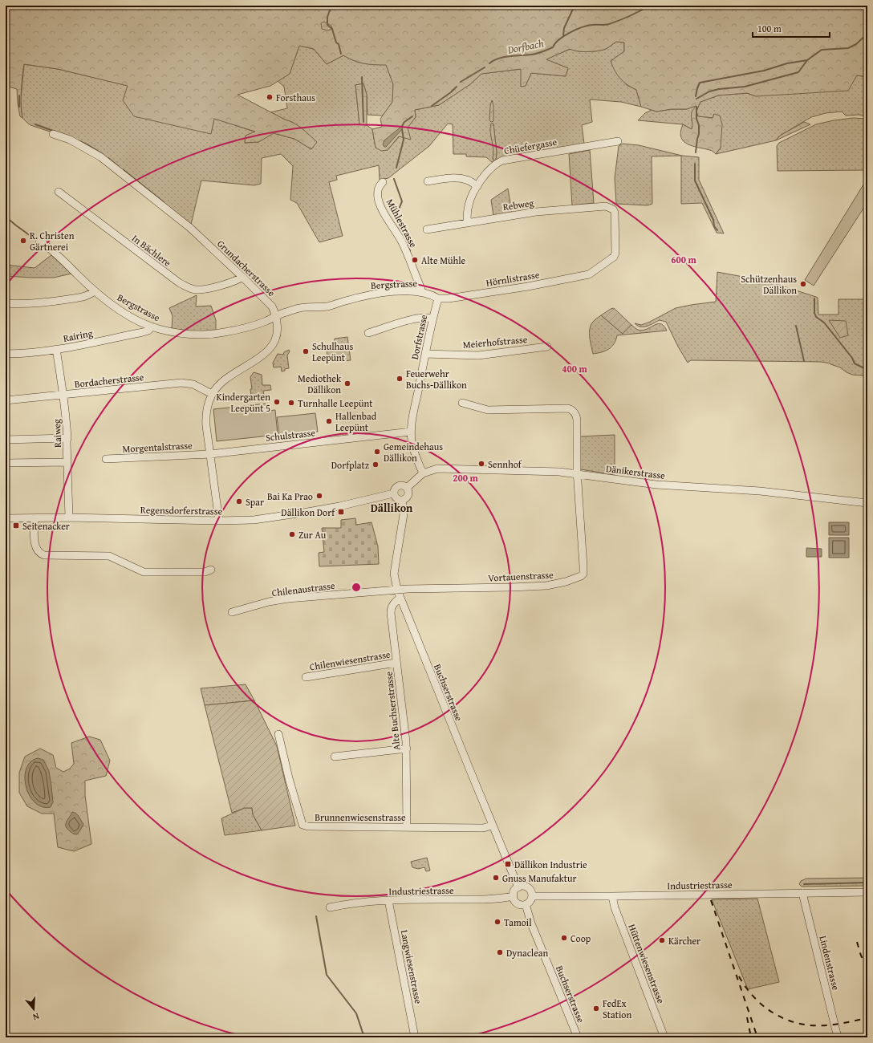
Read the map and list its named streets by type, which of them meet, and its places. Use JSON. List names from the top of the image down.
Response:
{
  "streets": {
    "street": [
      "Chüefergasse",
      "Rebweg",
      "Mühlestrasse",
      "In Bächlere",
      "Grundacherstrasse",
      "Hörnlistrasse",
      "Bergstrasse",
      "Rairing",
      "Dorfstrasse",
      "Meierhofstrasse",
      "Bordacherstrasse",
      "Raiweg",
      "Schulstrasse",
      "Morgentalstrasse",
      "Dänikerstrasse",
      "Regensdorferstrasse",
      "Vortauenstrasse",
      "Chilenaustrasse",
      "Chilenwiesenstrasse",
      "Buchserstrasse",
      "Alte Buchserstrasse",
      "Brunnenwiesenstrasse",
      "Industriestrasse",
      "Lindenstrasse",
      "Hüttenwiesenstrasse",
      "Langwiesenstrasse"
    ]
  },
  "crossings": [
    ["Chüefergasse", "Rebweg"],
    ["Rebweg", "Hörnlistrasse"],
    ["Mühlestrasse", "Bergstrasse"],
    ["In Bächlere", "Grundacherstrasse"],
    ["Grundacherstrasse", "Bergstrasse"],
    ["Grundacherstrasse", "Bordacherstrasse"],
    ["Grundacherstrasse", "Schulstrasse"],
    ["Grundacherstrasse", "Morgentalstrasse"],
    ["Grundacherstrasse", "Regensdorferstrasse"],
    ["Hörnlistrasse", "Bergstrasse"],
    ["Hörnlistrasse", "Dorfstrasse"],
    ["Bergstrasse", "Rairing"],
    ["Bergstrasse", "Dorfstrasse"],
    ["Rairing", "Raiweg"],
    ["Dorfstrasse", "Meierhofstrasse"],
    ["Dorfstrasse", "Schulstrasse"],
    ["Dorfstrasse", "Dänikerstrasse"],
    ["Bordacherstrasse", "Raiweg"],
    ["Raiweg", "Regensdorferstrasse"],
    ["Schulstrasse", "Morgentalstrasse"],
    ["Dänikerstrasse", "Regensdorferstrasse"],
    ["Dänikerstrasse", "Vortauenstrasse"],
    ["Dänikerstrasse", "Buchserstrasse"],
    ["Regensdorferstrasse", "Buchserstrasse"],
    ["Vortauenstrasse", "Chilenaustrasse"],
    ["Vortauenstrasse", "Buchserstrasse"],
    ["Chilenaustrasse", "Buchserstrasse"],
    ["Chilenwiesenstrasse", "Alte Buchserstrasse"],
    ["Buchserstrasse", "Alte Buchserstrasse"],
    ["Buchserstrasse", "Brunnenwiesenstrasse"],
    ["Buchserstrasse", "Industriestrasse"],
    ["Alte Buchserstrasse", "Brunnenwiesenstrasse"],
    ["Industriestrasse", "Lindenstrasse"],
    ["Industriestrasse", "Hüttenwiesenstrasse"],
    ["Industriestrasse", "Langwiesenstrasse"]
  ],
  "districts": ["Dällikon"],
  "water": ["Dorfbach"],
  "places": {
    "other": [
      "Forsthaus",
      "R. Christen Gärtnerei",
      "Alte Mühle",
      "Schützenhaus Dällikon",
      "Schulhaus Leepünt",
      "Feuerwehr Buchs-Dällikon",
      "Mediothek Dällikon",
      "Kindergarten Leepünt 5",
      "Turnhalle Leepünt",
      "Hallenbad Leepünt",
      "Gemeindehaus Dällikon",
      "Sennhof",
      "Dorfplatz",
      "Bai Ka Prao",
      "Spar",
      "Zur Au",
      "Gnuss Manufaktur",
      "Tamoil",
      "Coop",
      "Kärcher",
      "Dynaclean",
      "FedEx Station"
    ],
    "transit": ["Dällikon Dorf", "Seitenacker", "Dällikon Industrie"]
  },
  "scale_bar": "100 m",
  "north": "bottom",
  "rings": ["600 m", "400 m", "200 m"]
}
